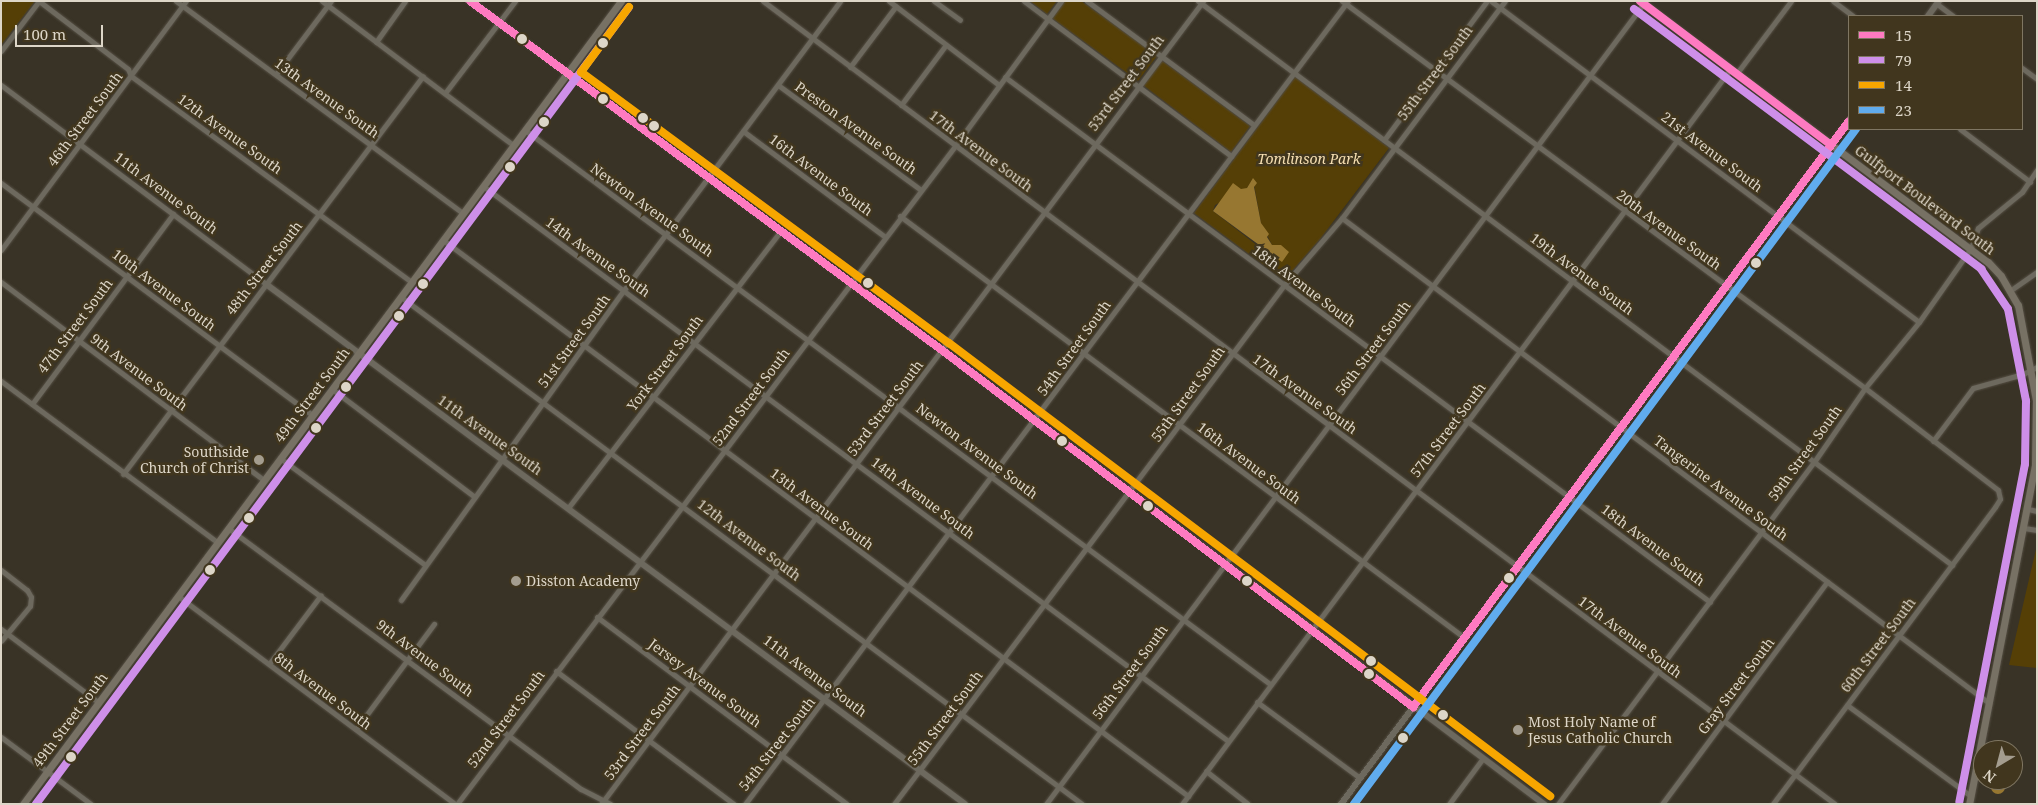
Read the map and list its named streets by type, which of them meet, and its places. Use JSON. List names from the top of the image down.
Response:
{
  "streets": {
    "main road": ["Gulfport Boulevard South", "49th Street South"],
    "street": [
      "55th Street South",
      "53rd Street South",
      "13th Avenue South",
      "46th Street South",
      "Preston Avenue South",
      "12th Avenue South",
      "17th Avenue South",
      "21st Avenue South",
      "16th Avenue South",
      "11th Avenue South",
      "Newton Avenue South",
      "20th Avenue South",
      "14th Avenue South",
      "48th Street South",
      "19th Avenue South",
      "18th Avenue South",
      "10th Avenue South",
      "47th Street South",
      "51st Street South",
      "54th Street South",
      "56th Street South",
      "York Street South",
      "9th Avenue South",
      "52nd Street South",
      "57th Street South",
      "59th Street South",
      "Tangerine Avenue South",
      "60th Street South",
      "Jersey Avenue South",
      "Gray Street South",
      "8th Avenue South"
    ]
  },
  "crossings": [
    ["55th Street South", "13th Avenue South"],
    ["55th Street South", "12th Avenue South"],
    ["55th Street South", "17th Avenue South"],
    ["55th Street South", "21st Avenue South"],
    ["55th Street South", "16th Avenue South"],
    ["55th Street South", "11th Avenue South"],
    ["55th Street South", "Newton Avenue South"],
    ["55th Street South", "20th Avenue South"],
    ["55th Street South", "14th Avenue South"],
    ["55th Street South", "19th Avenue South"],
    ["55th Street South", "18th Avenue South"],
    ["55th Street South", "Tangerine Avenue South"],
    ["53rd Street South", "13th Avenue South"],
    ["53rd Street South", "12th Avenue South"],
    ["53rd Street South", "17th Avenue South"],
    ["53rd Street South", "16th Avenue South"],
    ["53rd Street South", "11th Avenue South"],
    ["53rd Street South", "Newton Avenue South"],
    ["53rd Street South", "14th Avenue South"],
    ["53rd Street South", "19th Avenue South"],
    ["53rd Street South", "18th Avenue South"],
    ["53rd Street South", "9th Avenue South"],
    ["53rd Street South", "Jersey Avenue South"],
    ["13th Avenue South", "46th Street South"],
    ["13th Avenue South", "48th Street South"],
    ["13th Avenue South", "51st Street South"],
    ["13th Avenue South", "54th Street South"],
    ["13th Avenue South", "56th Street South"],
    ["13th Avenue South", "York Street South"],
    ["13th Avenue South", "49th Street South"],
    ["13th Avenue South", "52nd Street South"],
    ["13th Avenue South", "57th Street South"],
    ["46th Street South", "12th Avenue South"],
    ["46th Street South", "11th Avenue South"],
    ["46th Street South", "10th Avenue South"],
    ["Preston Avenue South", "51st Street South"],
    ["Preston Avenue South", "52nd Street South"],
    ["12th Avenue South", "48th Street South"],
    ["12th Avenue South", "51st Street South"],
    ["12th Avenue South", "54th Street South"],
    ["12th Avenue South", "56th Street South"],
    ["12th Avenue South", "York Street South"],
    ["12th Avenue South", "49th Street South"],
    ["12th Avenue South", "52nd Street South"],
    ["17th Avenue South", "51st Street South"],
    ["17th Avenue South", "54th Street South"],
    ["17th Avenue South", "56th Street South"],
    ["17th Avenue South", "52nd Street South"],
    ["17th Avenue South", "57th Street South"],
    ["17th Avenue South", "59th Street South"],
    ["17th Avenue South", "60th Street South"],
    ["17th Avenue South", "Gray Street South"],
    ["21st Avenue South", "56th Street South"],
    ["21st Avenue South", "57th Street South"],
    ["21st Avenue South", "59th Street South"],
    ["16th Avenue South", "51st Street South"],
    ["16th Avenue South", "54th Street South"],
    ["16th Avenue South", "56th Street South"],
    ["16th Avenue South", "52nd Street South"],
    ["16th Avenue South", "57th Street South"],
    ["11th Avenue South", "48th Street South"],
    ["11th Avenue South", "47th Street South"],
    ["11th Avenue South", "51st Street South"],
    ["11th Avenue South", "54th Street South"],
    ["11th Avenue South", "York Street South"],
    ["11th Avenue South", "49th Street South"],
    ["11th Avenue South", "52nd Street South"],
    ["Gulfport Boulevard South", "56th Street South"],
    ["Gulfport Boulevard South", "57th Street South"],
    ["Gulfport Boulevard South", "59th Street South"],
    ["Gulfport Boulevard South", "Tangerine Avenue South"],
    ["Newton Avenue South", "51st Street South"],
    ["Newton Avenue South", "54th Street South"],
    ["Newton Avenue South", "56th Street South"],
    ["Newton Avenue South", "York Street South"],
    ["Newton Avenue South", "49th Street South"],
    ["Newton Avenue South", "52nd Street South"],
    ["Newton Avenue South", "57th Street South"],
    ["20th Avenue South", "54th Street South"],
    ["20th Avenue South", "56th Street South"],
    ["20th Avenue South", "57th Street South"],
    ["20th Avenue South", "59th Street South"],
    ["20th Avenue South", "60th Street South"],
    ["14th Avenue South", "51st Street South"],
    ["14th Avenue South", "54th Street South"],
    ["14th Avenue South", "56th Street South"],
    ["14th Avenue South", "York Street South"],
    ["14th Avenue South", "49th Street South"],
    ["14th Avenue South", "52nd Street South"],
    ["14th Avenue South", "57th Street South"],
    ["48th Street South", "10th Avenue South"],
    ["48th Street South", "9th Avenue South"],
    ["19th Avenue South", "54th Street South"],
    ["19th Avenue South", "56th Street South"],
    ["19th Avenue South", "57th Street South"],
    ["19th Avenue South", "59th Street South"],
    ["19th Avenue South", "60th Street South"],
    ["18th Avenue South", "54th Street South"],
    ["18th Avenue South", "56th Street South"],
    ["18th Avenue South", "52nd Street South"],
    ["18th Avenue South", "57th Street South"],
    ["18th Avenue South", "59th Street South"],
    ["10th Avenue South", "47th Street South"],
    ["10th Avenue South", "49th Street South"],
    ["47th Street South", "9th Avenue South"],
    ["54th Street South", "Jersey Avenue South"],
    ["56th Street South", "Tangerine Avenue South"],
    ["9th Avenue South", "49th Street South"],
    ["9th Avenue South", "52nd Street South"],
    ["49th Street South", "8th Avenue South"],
    ["52nd Street South", "Jersey Avenue South"],
    ["52nd Street South", "8th Avenue South"],
    ["57th Street South", "Tangerine Avenue South"],
    ["59th Street South", "Tangerine Avenue South"],
    ["Tangerine Avenue South", "60th Street South"],
    ["Tangerine Avenue South", "Gray Street South"]
  ],
  "parks": ["Tomlinson Park"],
  "places": ["Southside Church of Christ", "Disston Academy", "Most Holy Name of Jesus Catholic Church"],
  "lines": [
    "transit line 15",
    "transit line 79",
    "transit line 14",
    "transit line 23"
  ],
  "legend": [
    "15",
    "79",
    "14",
    "23"
  ],
  "scale_bar": "100 m",
  "north": "bottom left"
}
